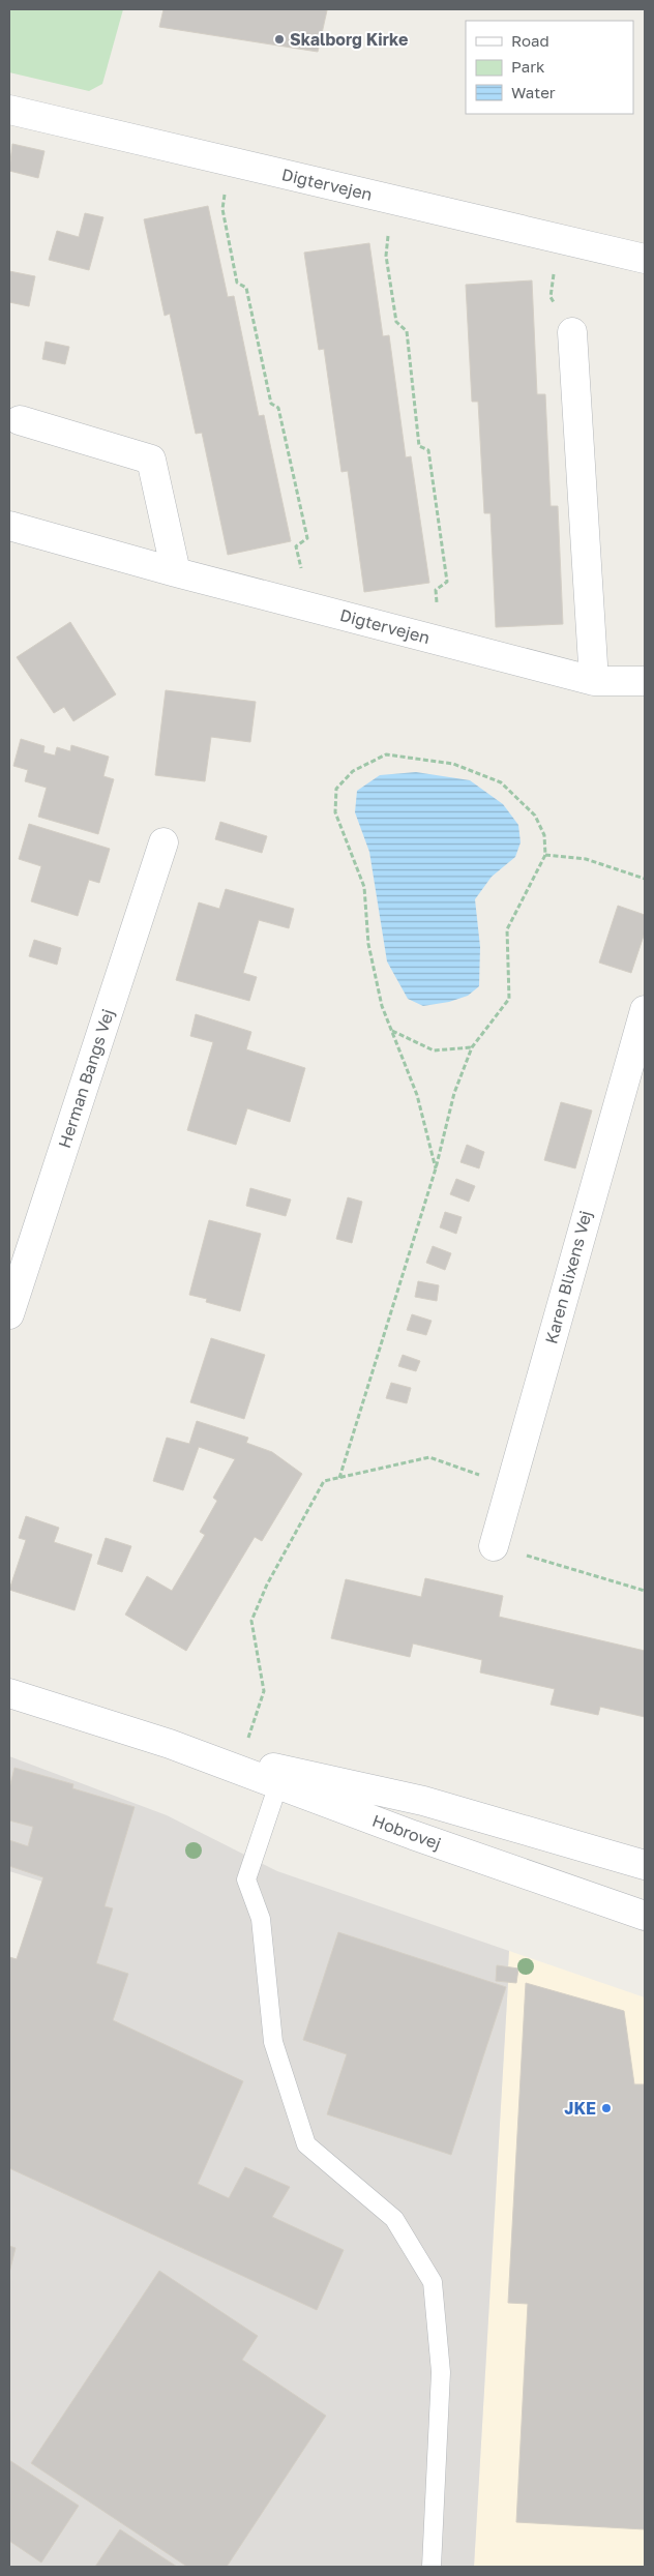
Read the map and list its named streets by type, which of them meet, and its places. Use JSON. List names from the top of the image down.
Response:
{
  "streets": {
    "street": [
      "Digtervejen",
      "Herman Bangs Vej",
      "Karen Blixens Vej",
      "Hobrovej"
    ]
  },
  "places": ["Skalborg Kirke", "JKE"],
  "legend": ["Road", "Park", "Water"]
}
